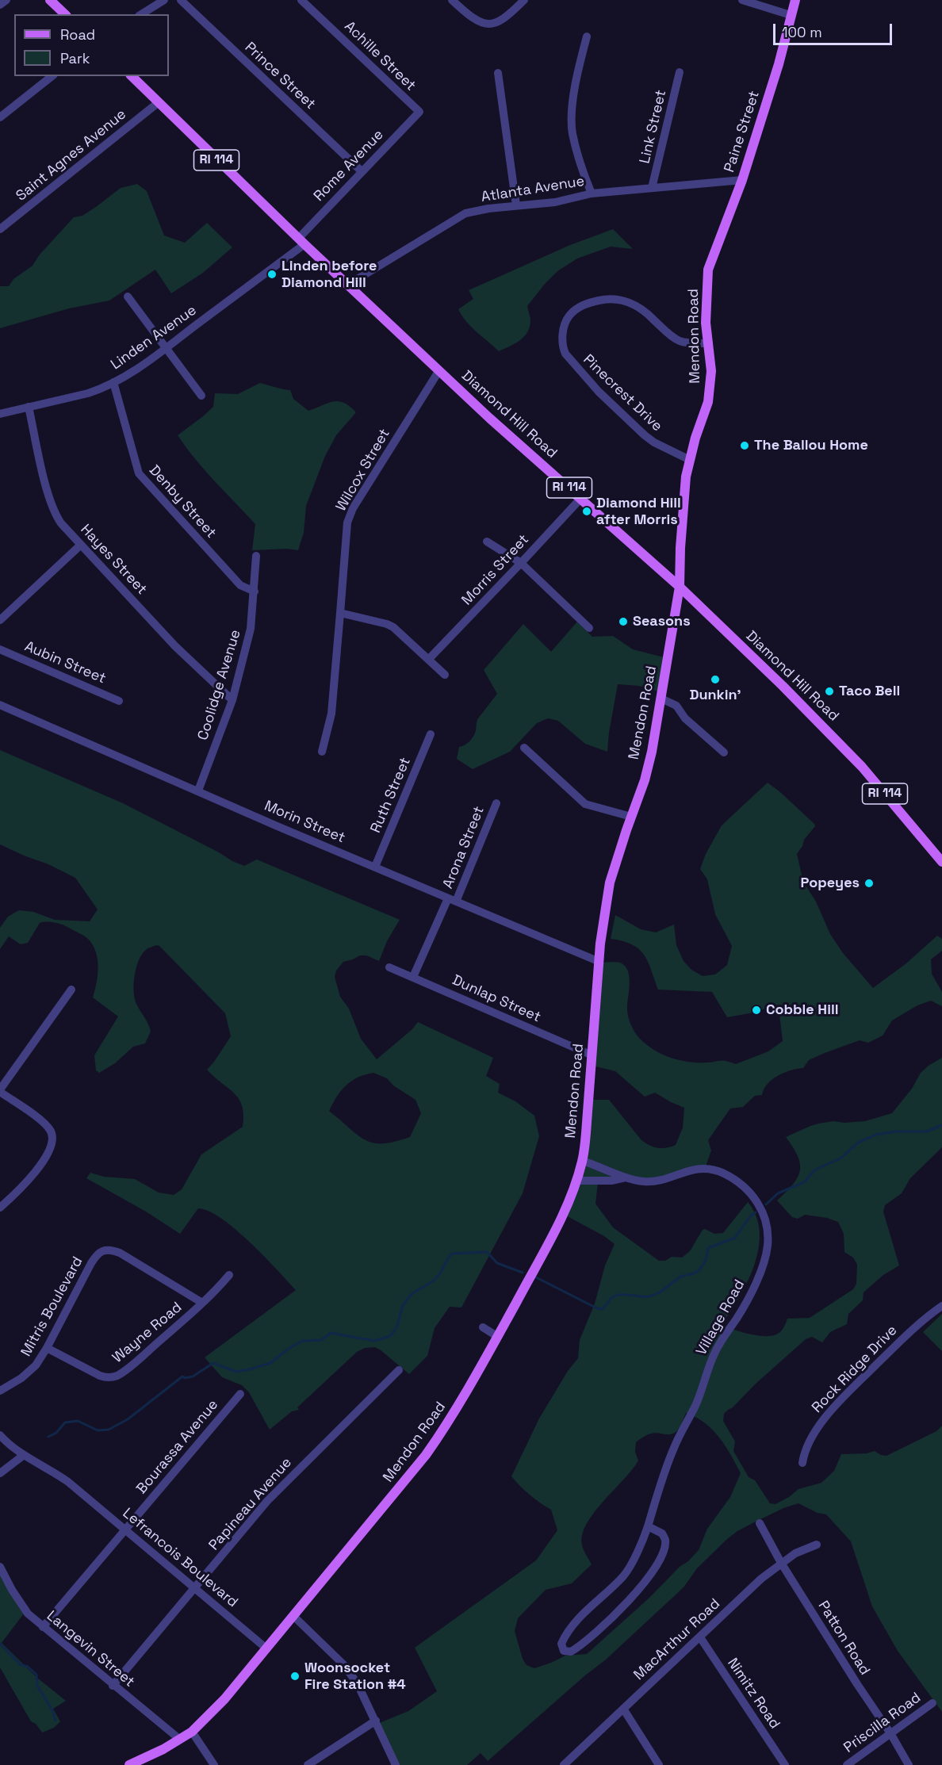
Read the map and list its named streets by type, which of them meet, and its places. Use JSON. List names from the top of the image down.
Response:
{
  "streets": {
    "main road": [
      "Paine Street",
      "RI 114",
      "Mendon Road",
      "Diamond Hill Road"
    ],
    "street": [
      "Achille Street",
      "Prince Street",
      "Link Street",
      "Saint Agnes Avenue",
      "Rome Avenue",
      "Atlanta Avenue",
      "Linden Avenue",
      "Pinecrest Drive",
      "Wilcox Street",
      "Denby Street",
      "Hayes Street",
      "Morris Street",
      "Aubin Street",
      "Coolidge Avenue",
      "Ruth Street",
      "Morin Street",
      "Arona Street",
      "Dunlap Street",
      "Mitris Boulevard",
      "Village Road",
      "Wayne Road",
      "Rock Ridge Drive",
      "Bourassa Avenue",
      "Papineau Avenue",
      "Lefrancois Boulevard",
      "Patton Road",
      "MacArthur Road",
      "Langevin Street",
      "Nimitz Road",
      "Priscilla Road"
    ]
  },
  "crossings": [
    ["Achille Street", "Rome Avenue"],
    ["Prince Street", "Rome Avenue"],
    ["Link Street", "Atlanta Avenue"],
    ["Paine Street", "Atlanta Avenue"],
    ["Paine Street", "Mendon Road"],
    ["Saint Agnes Avenue", "Diamond Hill Road"],
    ["Rome Avenue", "Linden Avenue"],
    ["Rome Avenue", "Diamond Hill Road"],
    ["Atlanta Avenue", "Diamond Hill Road"],
    ["Mendon Road", "Pinecrest Drive"],
    ["Mendon Road", "Diamond Hill Road"],
    ["Mendon Road", "Morin Street"],
    ["Mendon Road", "Dunlap Street"],
    ["Mendon Road", "Village Road"],
    ["Mendon Road", "Lefrancois Boulevard"],
    ["Mendon Road", "Langevin Street"],
    ["Linden Avenue", "Diamond Hill Road"],
    ["Linden Avenue", "Denby Street"],
    ["Linden Avenue", "Hayes Street"],
    ["Diamond Hill Road", "Wilcox Street"],
    ["Diamond Hill Road", "Morris Street"],
    ["Denby Street", "Coolidge Avenue"],
    ["Hayes Street", "Coolidge Avenue"],
    ["Coolidge Avenue", "Morin Street"],
    ["Ruth Street", "Morin Street"],
    ["Morin Street", "Arona Street"],
    ["Arona Street", "Dunlap Street"],
    ["Mitris Boulevard", "Wayne Road"],
    ["Bourassa Avenue", "Lefrancois Boulevard"],
    ["Bourassa Avenue", "Langevin Street"],
    ["Papineau Avenue", "Lefrancois Boulevard"],
    ["Papineau Avenue", "Langevin Street"],
    ["Patton Road", "MacArthur Road"],
    ["Patton Road", "Priscilla Road"],
    ["MacArthur Road", "Nimitz Road"]
  ],
  "places": [
    "Linden before Diamond Hill",
    "The Ballou Home",
    "Diamond Hill after Morris",
    "Seasons",
    "Dunkin'",
    "Taco Bell",
    "Popeyes",
    "Cobble Hill",
    "Woonsocket Fire Station #4"
  ],
  "legend": ["Road", "Park"],
  "scale_bar": "100 m"
}
